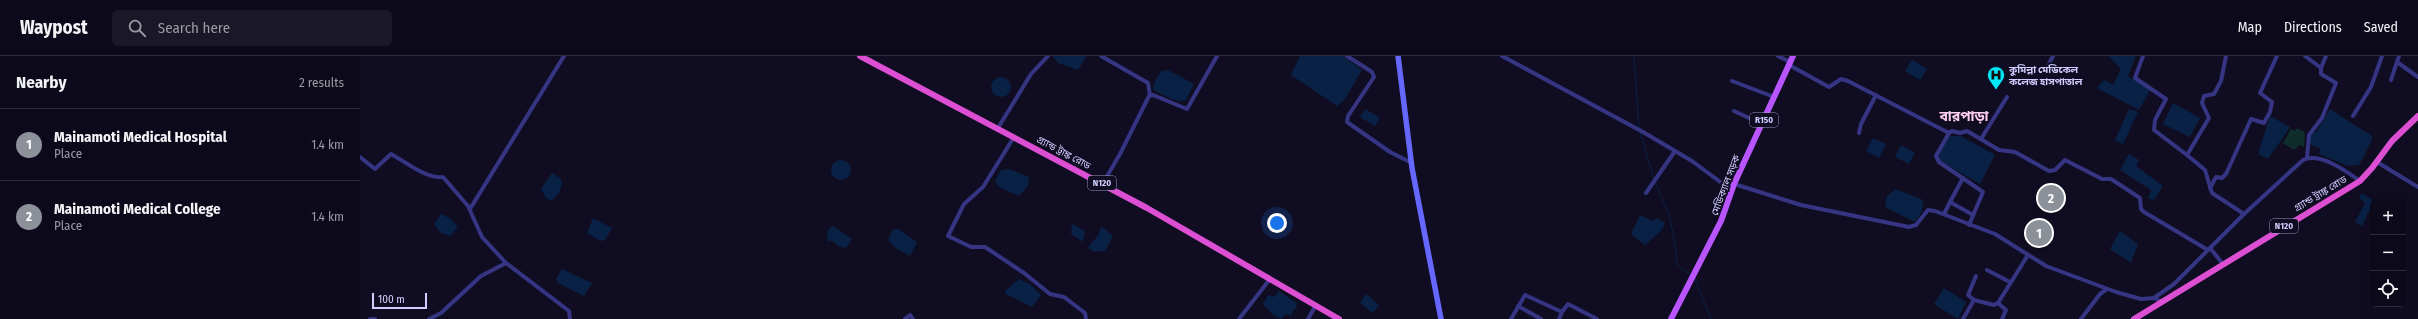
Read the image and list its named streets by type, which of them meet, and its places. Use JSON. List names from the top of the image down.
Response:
{
  "streets": {
    "highway": ["গ্র্যান্ড ট্রাঙ্ক রোড", "N120"],
    "main road": ["R150", "মেডিক্যাল সড়ক"]
  },
  "districts": ["বারপাড়া"],
  "places": {
    "hospital": ["কুমিল্লা মেডিকেল কলেজ হাসপাতাল"]
  },
  "scale_bar": "100 m",
  "page": {
    "header": "Waypost",
    "search": "Search here",
    "nav": ["Map", "Directions", "Saved"],
    "heading": ["Nearby", "2 results"],
    "list": [
      {
        "mark": "1",
        "name": "Mainamoti Medical Hospital",
        "note": "Place",
        "value": "1.4 km"
      },
      {
        "mark": "2",
        "name": "Mainamoti Medical College",
        "note": "Place",
        "value": "1.4 km"
      }
    ],
    "pins": ["2", "1"],
    "map_buttons": ["+", "−"],
    "scale": "100 m"
  }
}
